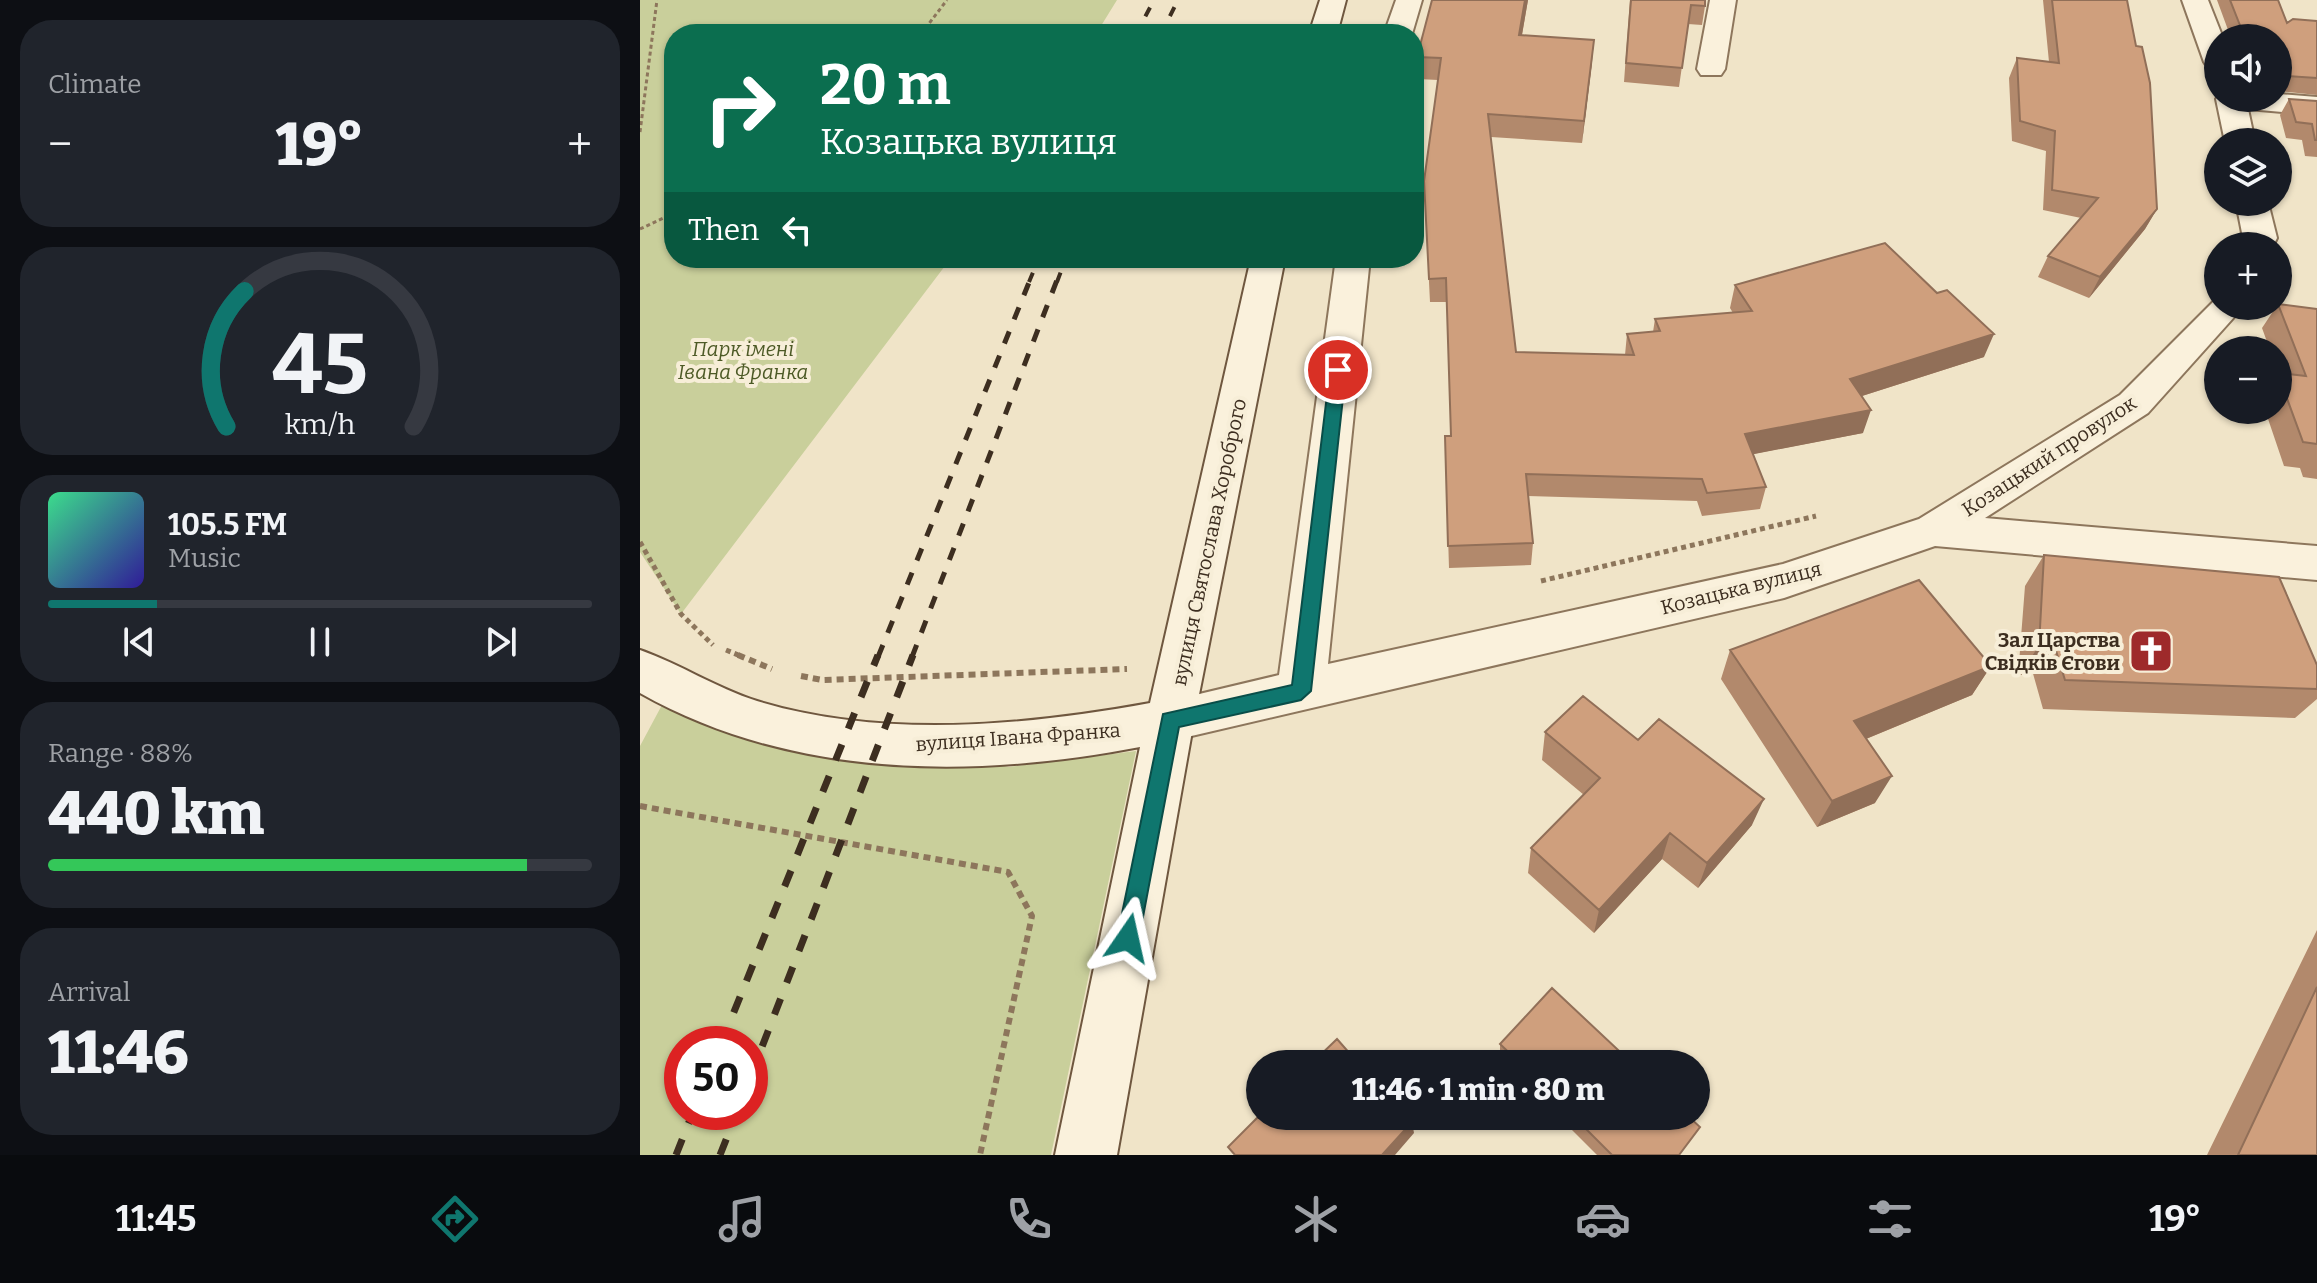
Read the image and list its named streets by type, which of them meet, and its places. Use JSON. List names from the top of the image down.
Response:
{
  "streets": {
    "street": [
      "Козацький провулок",
      "вулиця Святослава Хороброго",
      "Козацька вулиця",
      "вулиця Івана Франка"
    ]
  },
  "crossings": [
    ["Козацький провулок", "Козацька вулиця"],
    ["вулиця Святослава Хороброго", "Козацька вулиця"],
    ["вулиця Святослава Хороброго", "вулиця Івана Франка"],
    ["Козацька вулиця", "вулиця Івана Франка"]
  ],
  "parks": ["Парк імені Івана Франка"],
  "places": {
    "church": ["Зал Царства Свідків Єгови"]
  },
  "page": {
    "tile": [
      "Climate",
      ["Range · 88%", "440 km"],
      ["Arrival", "11:46"]
    ],
    "map_buttons": ["+", "−"],
    "turn": ["20 m", "Козацька вулиця"],
    "heat": ["−", "19°", "+"],
    "then": "Then",
    "song": ["105.5 FM", "Music"],
    "limit": "50",
    "trip": "11:46 · 1 min · 80 m",
    "tabs": ["11:45", "19°"],
    "gauge": ["45", "km/h"]
  }
}
